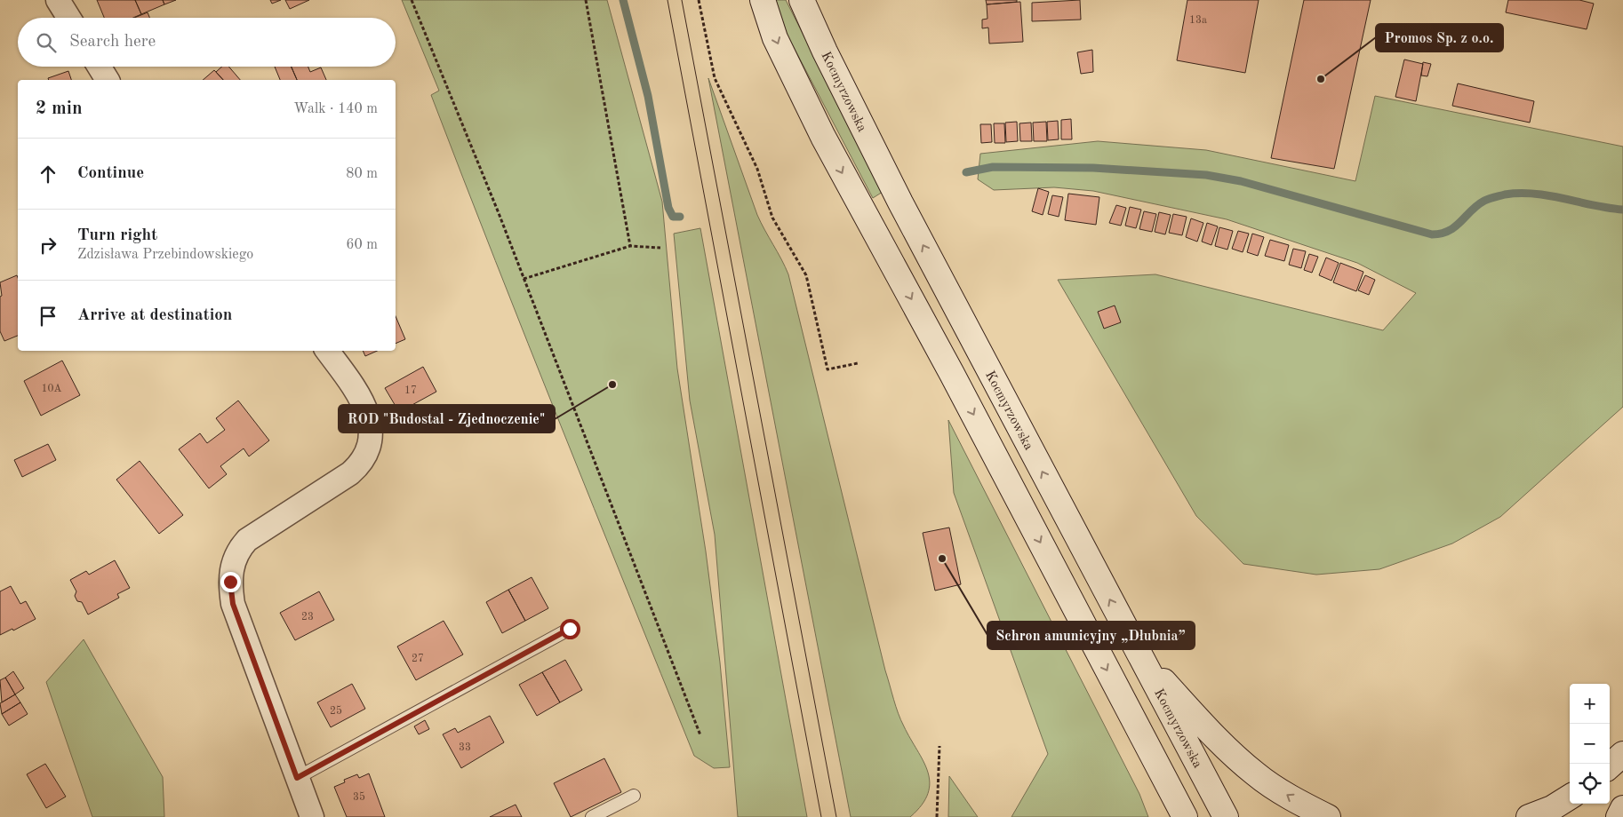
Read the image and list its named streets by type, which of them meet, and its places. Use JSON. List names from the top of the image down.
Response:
{
  "streets": {
    "main road": ["Kocmyrzowska"]
  },
  "places": ["Promos Sp. z o.o.", "ROD \"Budostal - Zjednoczenie\"", "Schron amunicyjny „Dłubnia”"],
  "house_numbers": [
    "13a",
    "10A",
    "17",
    "23",
    "27",
    "25",
    "33",
    "35"
  ],
  "page": {
    "search": "Search here",
    "heading": ["2 min", "Walk · 140 m"],
    "list": [
      ["Continue", "80 m"],
      ["Turn right", "Zdzisława Przebindowskiego", "60 m"],
      "Arrive at destination"
    ],
    "map_buttons": ["+", "−"]
  }
}
